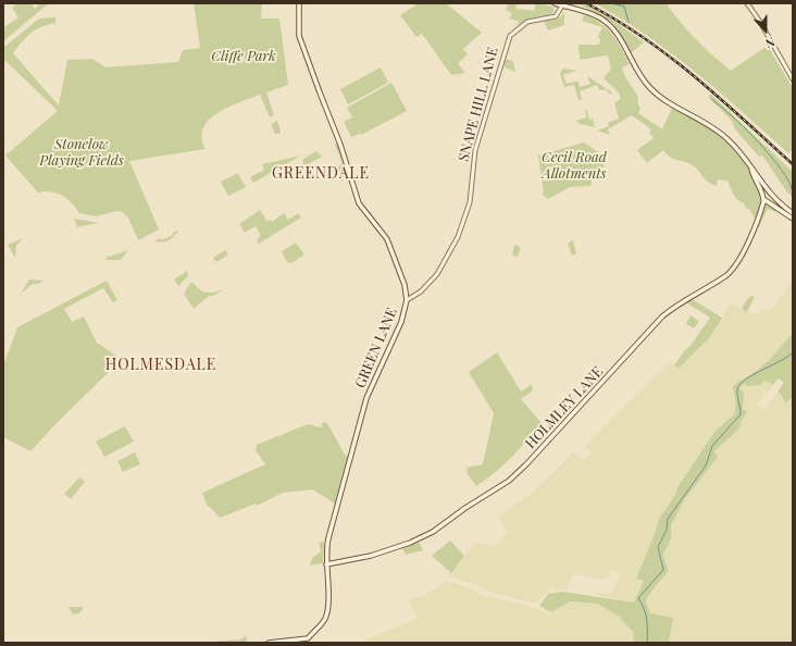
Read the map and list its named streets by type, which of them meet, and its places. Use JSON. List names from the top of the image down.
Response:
{
  "streets": {
    "main road": ["GREEN LANE", "HOLMLEY LANE"],
    "street": ["SNAPE HILL LANE"]
  },
  "crossings": [
    ["SNAPE HILL LANE", "GREEN LANE"],
    ["GREEN LANE", "HOLMLEY LANE"]
  ],
  "districts": ["GREENDALE", "HOLMESDALE"],
  "parks": ["Cliffe Park", "Stonelow Playing Fields", "Cecil Road Allotments"],
  "north": "bottom"
}
